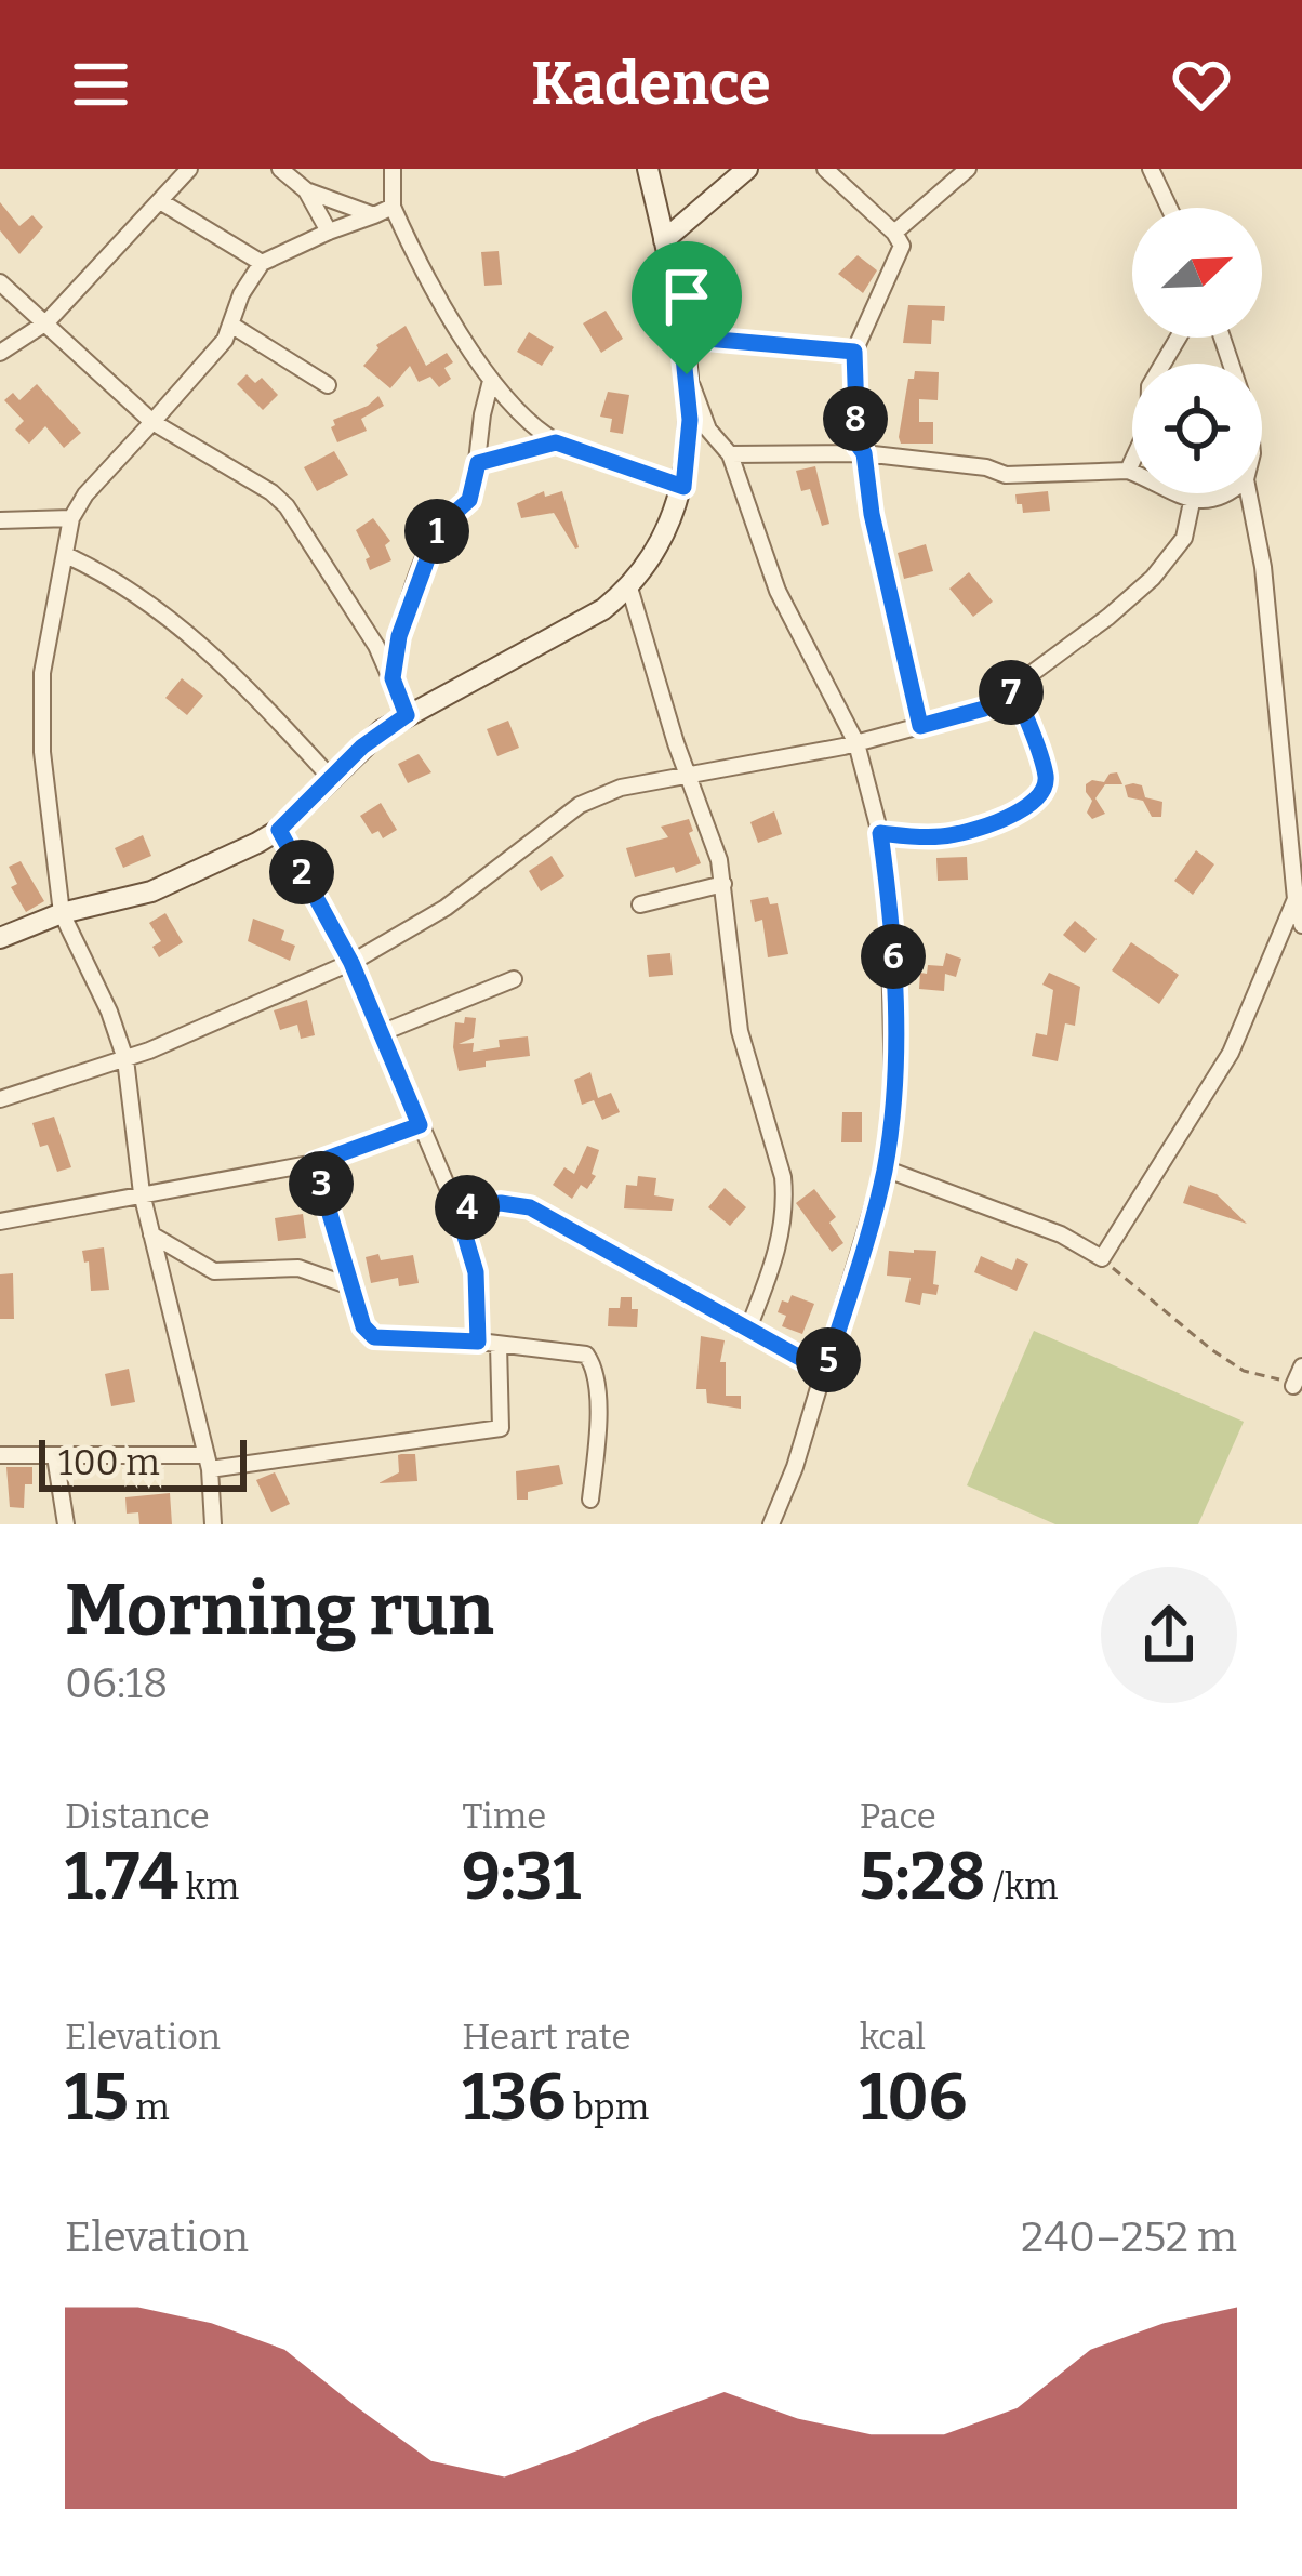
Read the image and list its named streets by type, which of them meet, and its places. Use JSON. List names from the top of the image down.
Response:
{
  "scale_bar": "100 m",
  "north": "top right",
  "page": {
    "header": "Kadence",
    "pins": [
      "8",
      "1",
      "7",
      "2",
      "6",
      "3",
      "4",
      "5"
    ],
    "scale": "100 m",
    "heading": ["Morning run", "06:18"],
    "stats": [
      ["Distance", "1.74 km"],
      ["Time", "9:31"],
      ["Pace", "5:28 /km"],
      ["Elevation", "15 m"],
      ["Heart rate", "136 bpm"],
      ["kcal", "106"]
    ],
    "chart": ["Elevation", "240–252 m"]
  }
}
